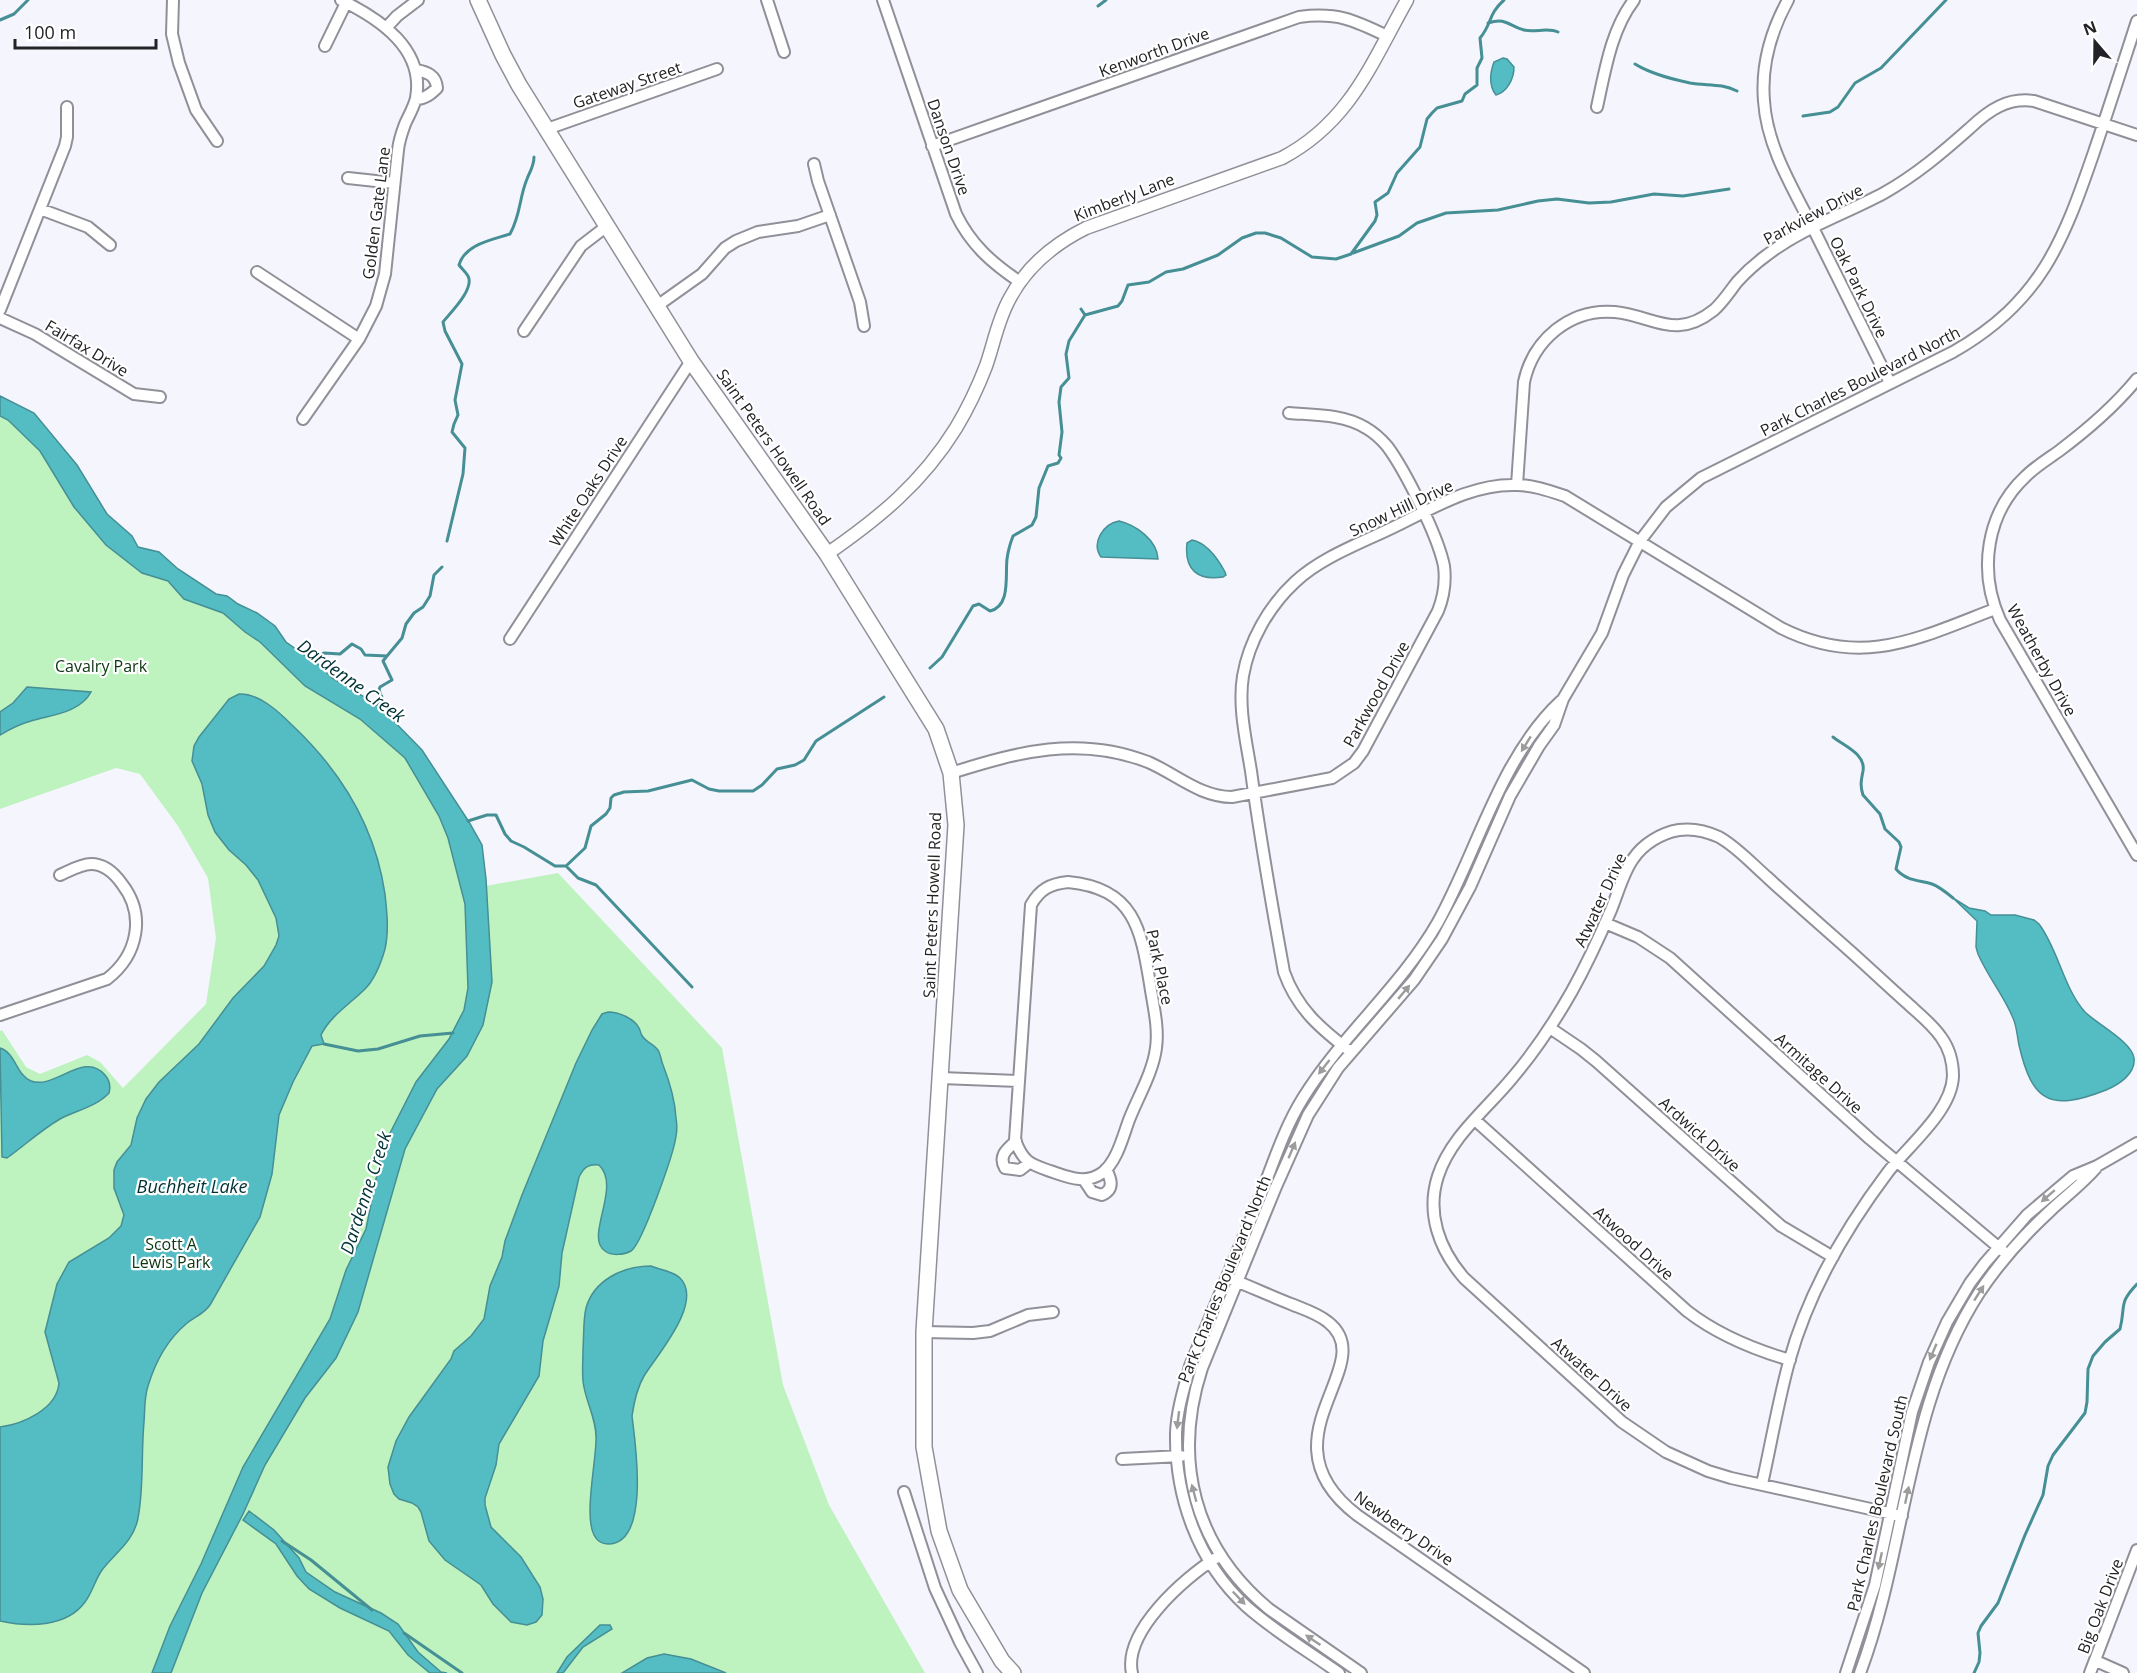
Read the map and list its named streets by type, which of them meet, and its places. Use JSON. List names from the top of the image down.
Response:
{
  "streets": {
    "main road": ["Saint Peters Howell Road"],
    "street": [
      "Kenworth Drive",
      "Gateway Street",
      "Danson Drive",
      "Kimberly Lane",
      "Golden Gate Lane",
      "Parkview Drive",
      "Oak Park Drive",
      "Fairfax Drive",
      "Park Charles Boulevard North",
      "White Oaks Drive",
      "Snow Hill Drive",
      "Weatherby Drive",
      "Parkwood Drive",
      "Atwater Drive",
      "Park Place",
      "Armitage Drive",
      "Ardwick Drive",
      "Atwood Drive",
      "Park Charles Boulevard South",
      "Newberry Drive",
      "Big Oak Drive"
    ]
  },
  "crossings": [
    ["Kenworth Drive", "Danson Drive"],
    ["Kenworth Drive", "Kimberly Lane"],
    ["Gateway Street", "Saint Peters Howell Road"],
    ["Danson Drive", "Kimberly Lane"],
    ["Kimberly Lane", "Saint Peters Howell Road"],
    ["Parkview Drive", "Oak Park Drive"],
    ["Parkview Drive", "Park Charles Boulevard North"],
    ["Parkview Drive", "Snow Hill Drive"],
    ["Oak Park Drive", "Park Charles Boulevard North"],
    ["Park Charles Boulevard North", "Snow Hill Drive"],
    ["Park Charles Boulevard North", "Newberry Drive"],
    ["Saint Peters Howell Road", "White Oaks Drive"],
    ["Saint Peters Howell Road", "Parkwood Drive"],
    ["Snow Hill Drive", "Weatherby Drive"],
    ["Snow Hill Drive", "Parkwood Drive"],
    ["Atwater Drive", "Armitage Drive"],
    ["Atwater Drive", "Ardwick Drive"],
    ["Atwater Drive", "Atwood Drive"],
    ["Atwater Drive", "Park Charles Boulevard South"],
    ["Armitage Drive", "Park Charles Boulevard South"]
  ],
  "water": ["Dardenne Creek", "Buchheit Lake"],
  "parks": ["Cavalry Park", "Scott A Lewis Park"],
  "scale_bar": "100 m",
  "north": "top"
}
